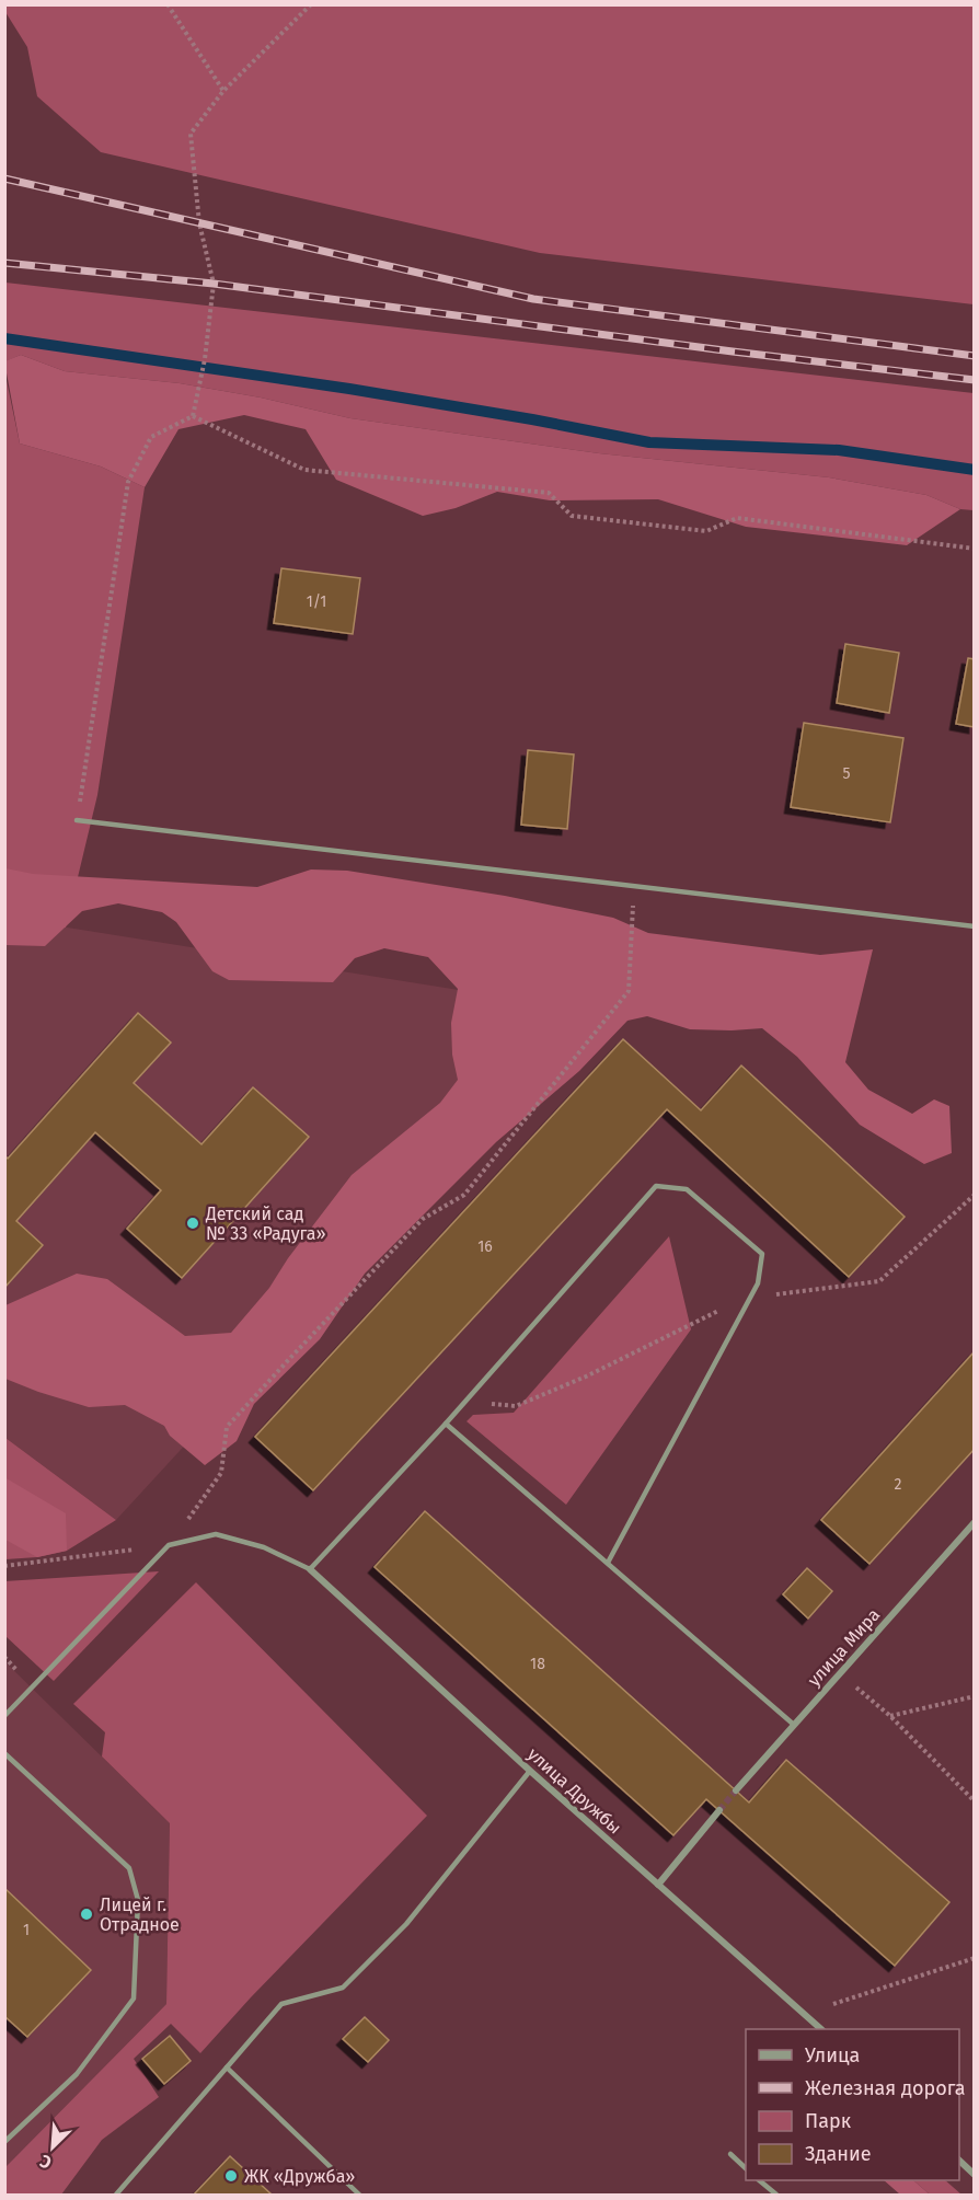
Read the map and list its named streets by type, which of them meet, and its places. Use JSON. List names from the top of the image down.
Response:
{
  "streets": {
    "street": ["улица Мира", "улица Дружбы"]
  },
  "places": ["Детский сад № 33 «Радуга»", "Лицей г. Отрадное", "ЖК «Дружба»"],
  "house_numbers": [
    "1/1",
    "5",
    "16",
    "2",
    "18",
    "1"
  ],
  "legend": [
    "Улица",
    "Железная дорога",
    "Парк",
    "Здание"
  ],
  "north": "bottom left"
}
